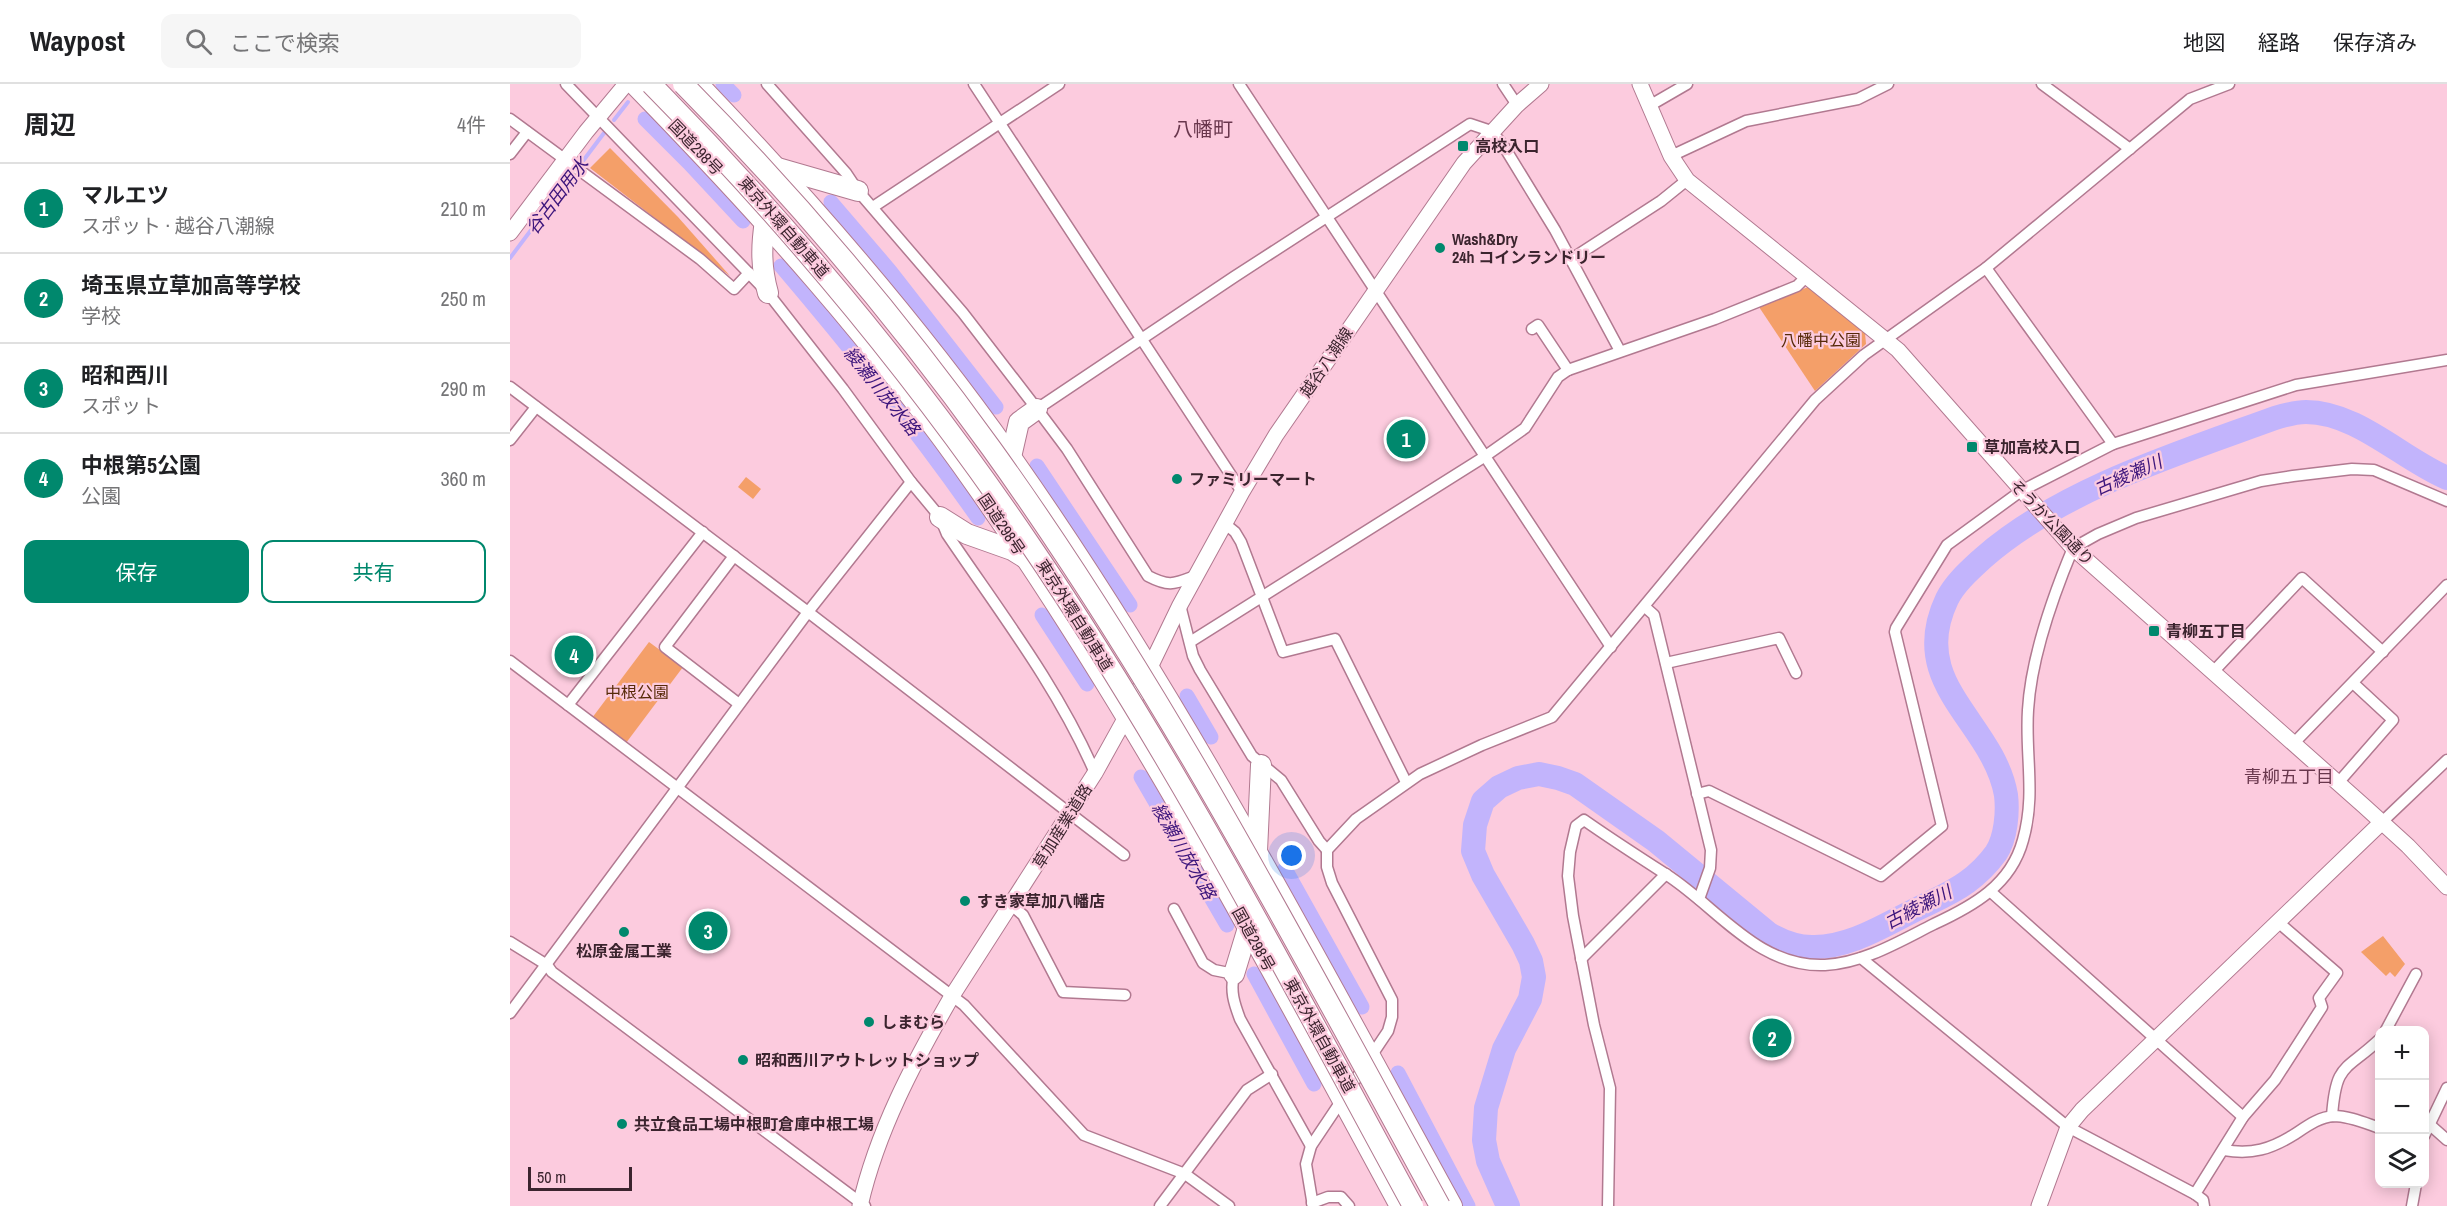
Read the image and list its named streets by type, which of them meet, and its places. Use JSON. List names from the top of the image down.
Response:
{
  "streets": {
    "highway": ["国道298号", "東京外環自動車道"],
    "street": ["越谷八潮線", "そうか公園通り", "草加産業道路"]
  },
  "crossings": [
    ["国道298号", "草加産業道路"],
    ["越谷八潮線", "草加産業道路"]
  ],
  "districts": ["八幡町", "青柳五丁目"],
  "water": ["谷古田用水", "綾瀬川放水路", "古綾瀬川"],
  "parks": ["八幡中公園", "中根公園"],
  "places": {
    "transit": ["高校入口", "草加高校入口", "青柳五丁目"],
    "other": [
      "Wash&Dry 24h コインランドリー",
      "ファミリーマート",
      "すき家草加八幡店",
      "松原金属工業",
      "しまむら",
      "昭和西川アウトレットショップ",
      "共立食品工場中根町倉庫中根工場"
    ]
  },
  "scale_bar": "50 m",
  "page": {
    "header": "Waypost",
    "search": "ここで検索",
    "nav": ["地図", "経路", "保存済み"],
    "heading": ["周辺", "4件"],
    "list": [
      {
        "mark": "1",
        "name": "マルエツ",
        "note": "スポット · 越谷八潮線",
        "value": "210 m"
      },
      {
        "mark": "2",
        "name": "埼玉県立草加高等学校",
        "note": "学校",
        "value": "250 m"
      },
      {
        "mark": "3",
        "name": "昭和西川",
        "note": "スポット",
        "value": "290 m"
      },
      {
        "mark": "4",
        "name": "中根第5公園",
        "note": "公園",
        "value": "360 m"
      }
    ],
    "pins": [
      "1",
      "4",
      "3",
      "2"
    ],
    "buttons": ["保存", "共有"],
    "map_buttons": ["+", "−"],
    "scale": "50 m"
  }
}
